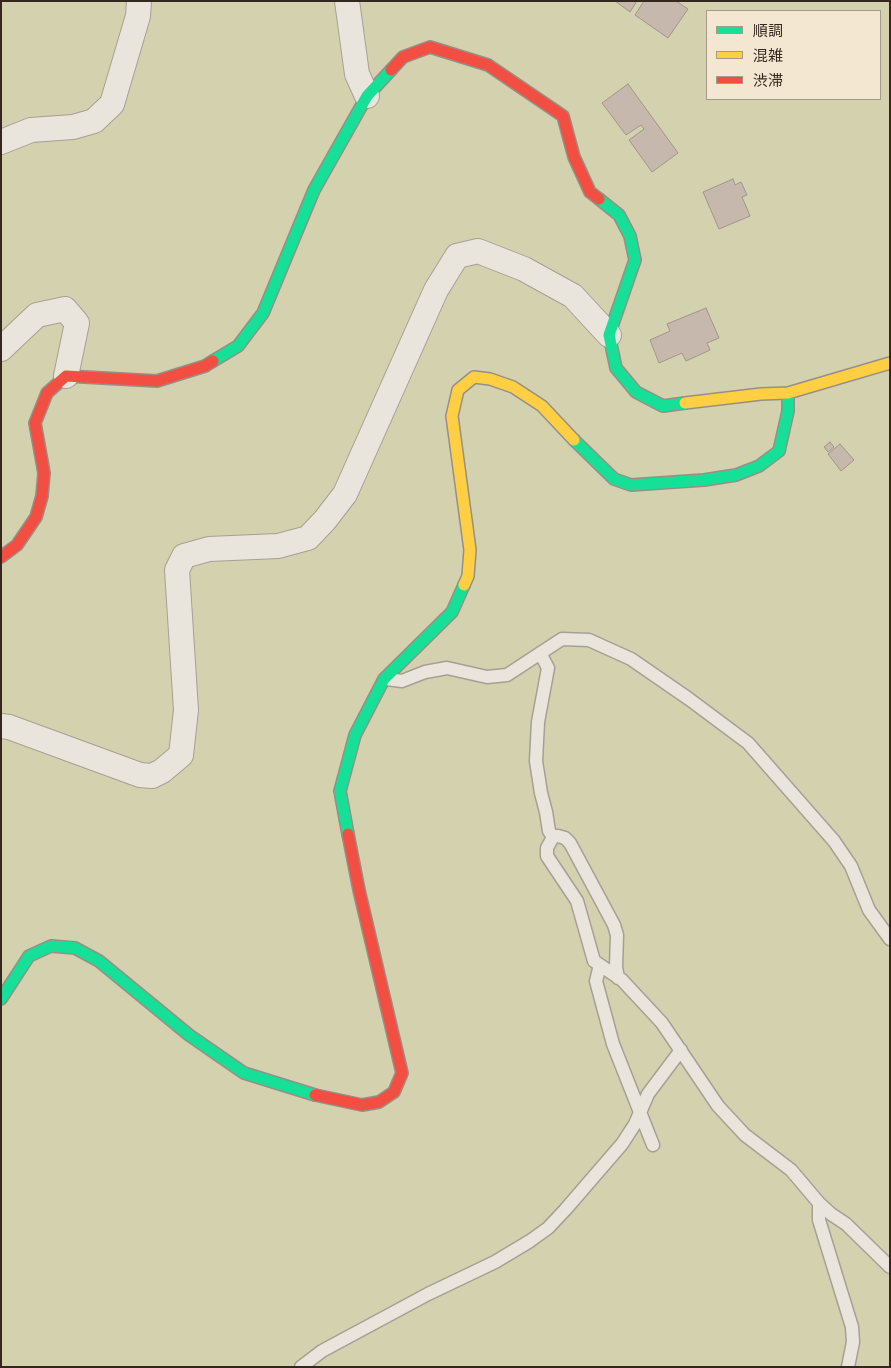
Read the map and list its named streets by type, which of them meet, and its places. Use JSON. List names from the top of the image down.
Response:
{
  "legend": ["順調", "混雑", "渋滞"]
}
